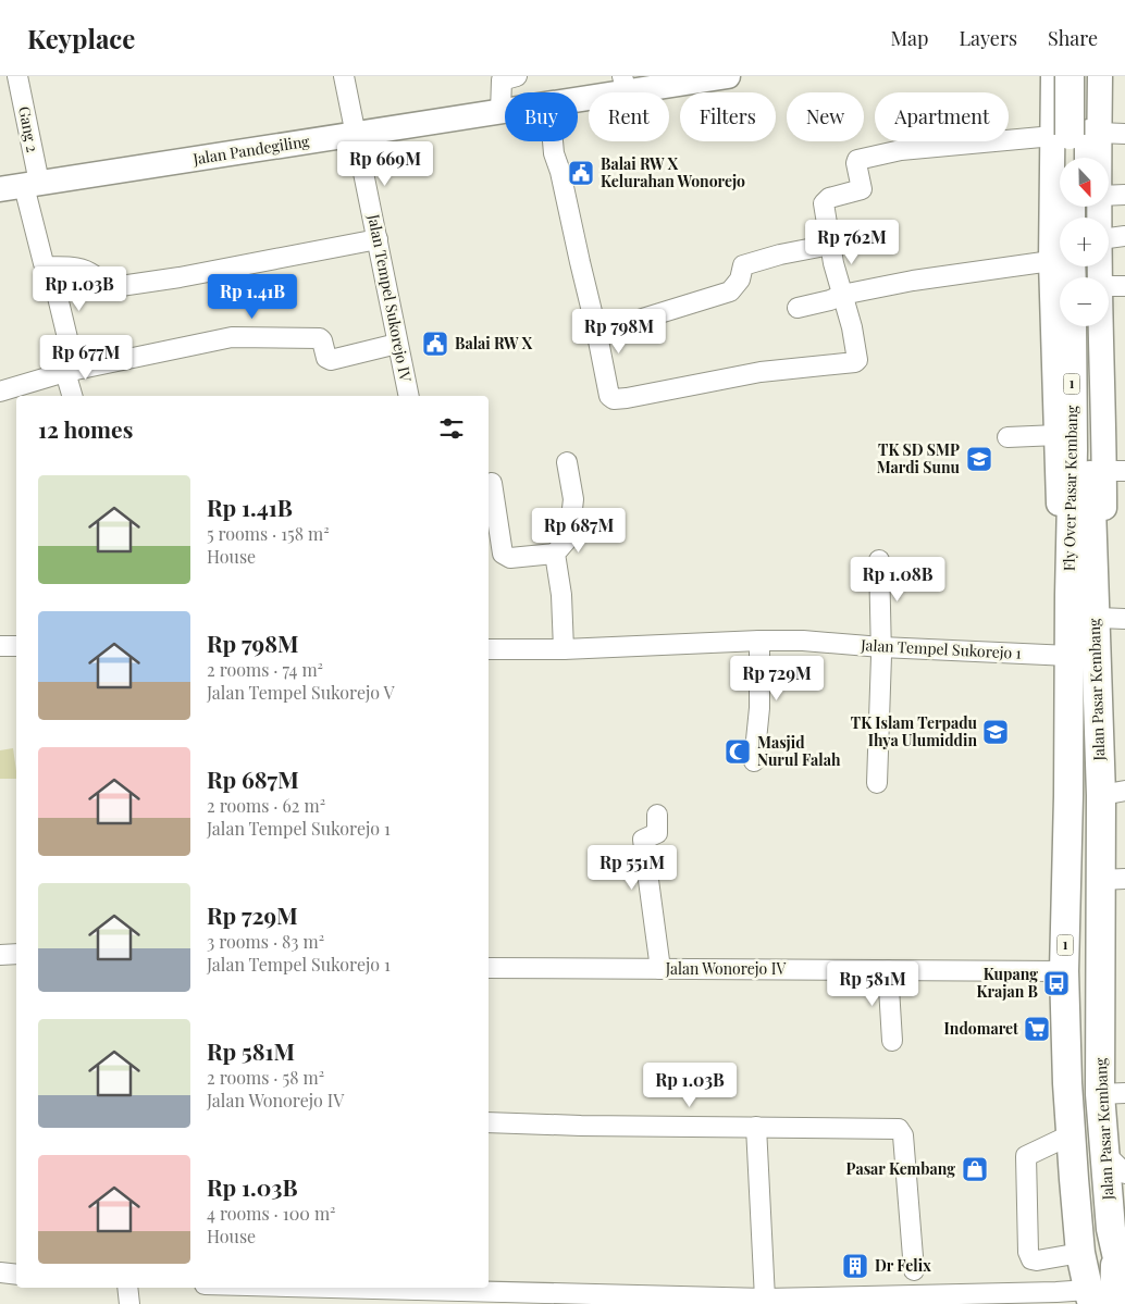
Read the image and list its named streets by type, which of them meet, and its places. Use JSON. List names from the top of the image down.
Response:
{
  "streets": {
    "highway": ["1", "Fly Over Pasar Kembang", "Jalan Pasar Kembang"],
    "main road": ["Jalan Pandegiling"],
    "street": [
      "Gang 2",
      "Jalan Tempel Sukorejo IV",
      "Jalan Tempel Sukorejo 1",
      "Jalan Wonorejo IV"
    ]
  },
  "crossings": [
    ["Gang 2", "Jalan Pandegiling"],
    ["Jalan Pandegiling", "Jalan Tempel Sukorejo IV"],
    ["1", "Jalan Pasar Kembang"],
    ["Fly Over Pasar Kembang", "Jalan Pasar Kembang"],
    ["Jalan Tempel Sukorejo 1", "Jalan Pasar Kembang"],
    ["Jalan Pasar Kembang", "Jalan Wonorejo IV"]
  ],
  "places": {
    "public building": ["Balai RW X Kelurahan Wonorejo", "Balai RW X"],
    "school or university": ["TK SD SMP Mardi Sunu", "TK Islam Terpadu Ihya Ulumiddin"],
    "mosque": ["Masjid Nurul Falah"],
    "bus stop": ["Kupang Krajan B"],
    "supermarket": ["Indomaret"],
    "shop": ["Pasar Kembang"],
    "building": ["Dr Felix"]
  },
  "north": "bottom",
  "page": {
    "header": "Keyplace",
    "nav": ["Map", "Layers", "Share"],
    "chip": [
      "Buy",
      "Rent",
      "Filters",
      "New",
      "Apartment"
    ],
    "price": [
      "Rp 669M",
      "Rp 762M",
      "Rp 1.03B",
      "Rp 1.41B",
      "Rp 798M",
      "Rp 677M",
      "Rp 687M",
      "Rp 1.08B",
      "Rp 729M",
      "Rp 551M",
      "Rp 581M",
      "Rp 1.03B"
    ],
    "map_buttons": ["+", "−"],
    "heading": "12 homes",
    "list": [
      {
        "name": "Rp 1.41B",
        "note": "5 rooms · 158 m² · House"
      },
      {
        "name": "Rp 798M",
        "note": "2 rooms · 74 m² · Jalan Tempel Sukorejo V"
      },
      {
        "name": "Rp 687M",
        "note": "2 rooms · 62 m² · Jalan Tempel Sukorejo 1"
      },
      {
        "name": "Rp 729M",
        "note": "3 rooms · 83 m² · Jalan Tempel Sukorejo 1"
      },
      {
        "name": "Rp 581M",
        "note": "2 rooms · 58 m² · Jalan Wonorejo IV"
      },
      {
        "name": "Rp 1.03B",
        "note": "4 rooms · 100 m² · House"
      }
    ]
  }
}
